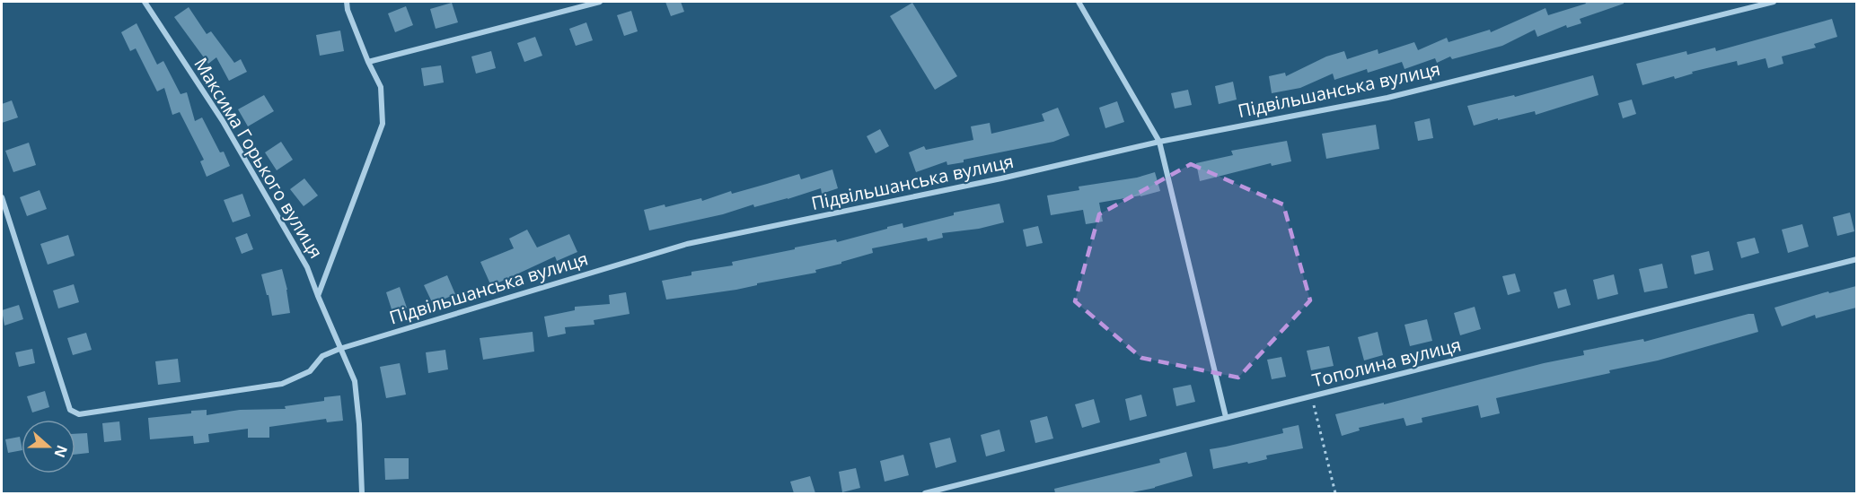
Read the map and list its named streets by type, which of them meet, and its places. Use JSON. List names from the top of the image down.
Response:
{
  "streets": {
    "street": ["Підвільшанська вулиця", "Максима Горького вулиця", "Тополина вулиця"]
  },
  "crossings": [
    ["Підвільшанська вулиця", "Максима Горького вулиця"]
  ],
  "north": "right"
}
